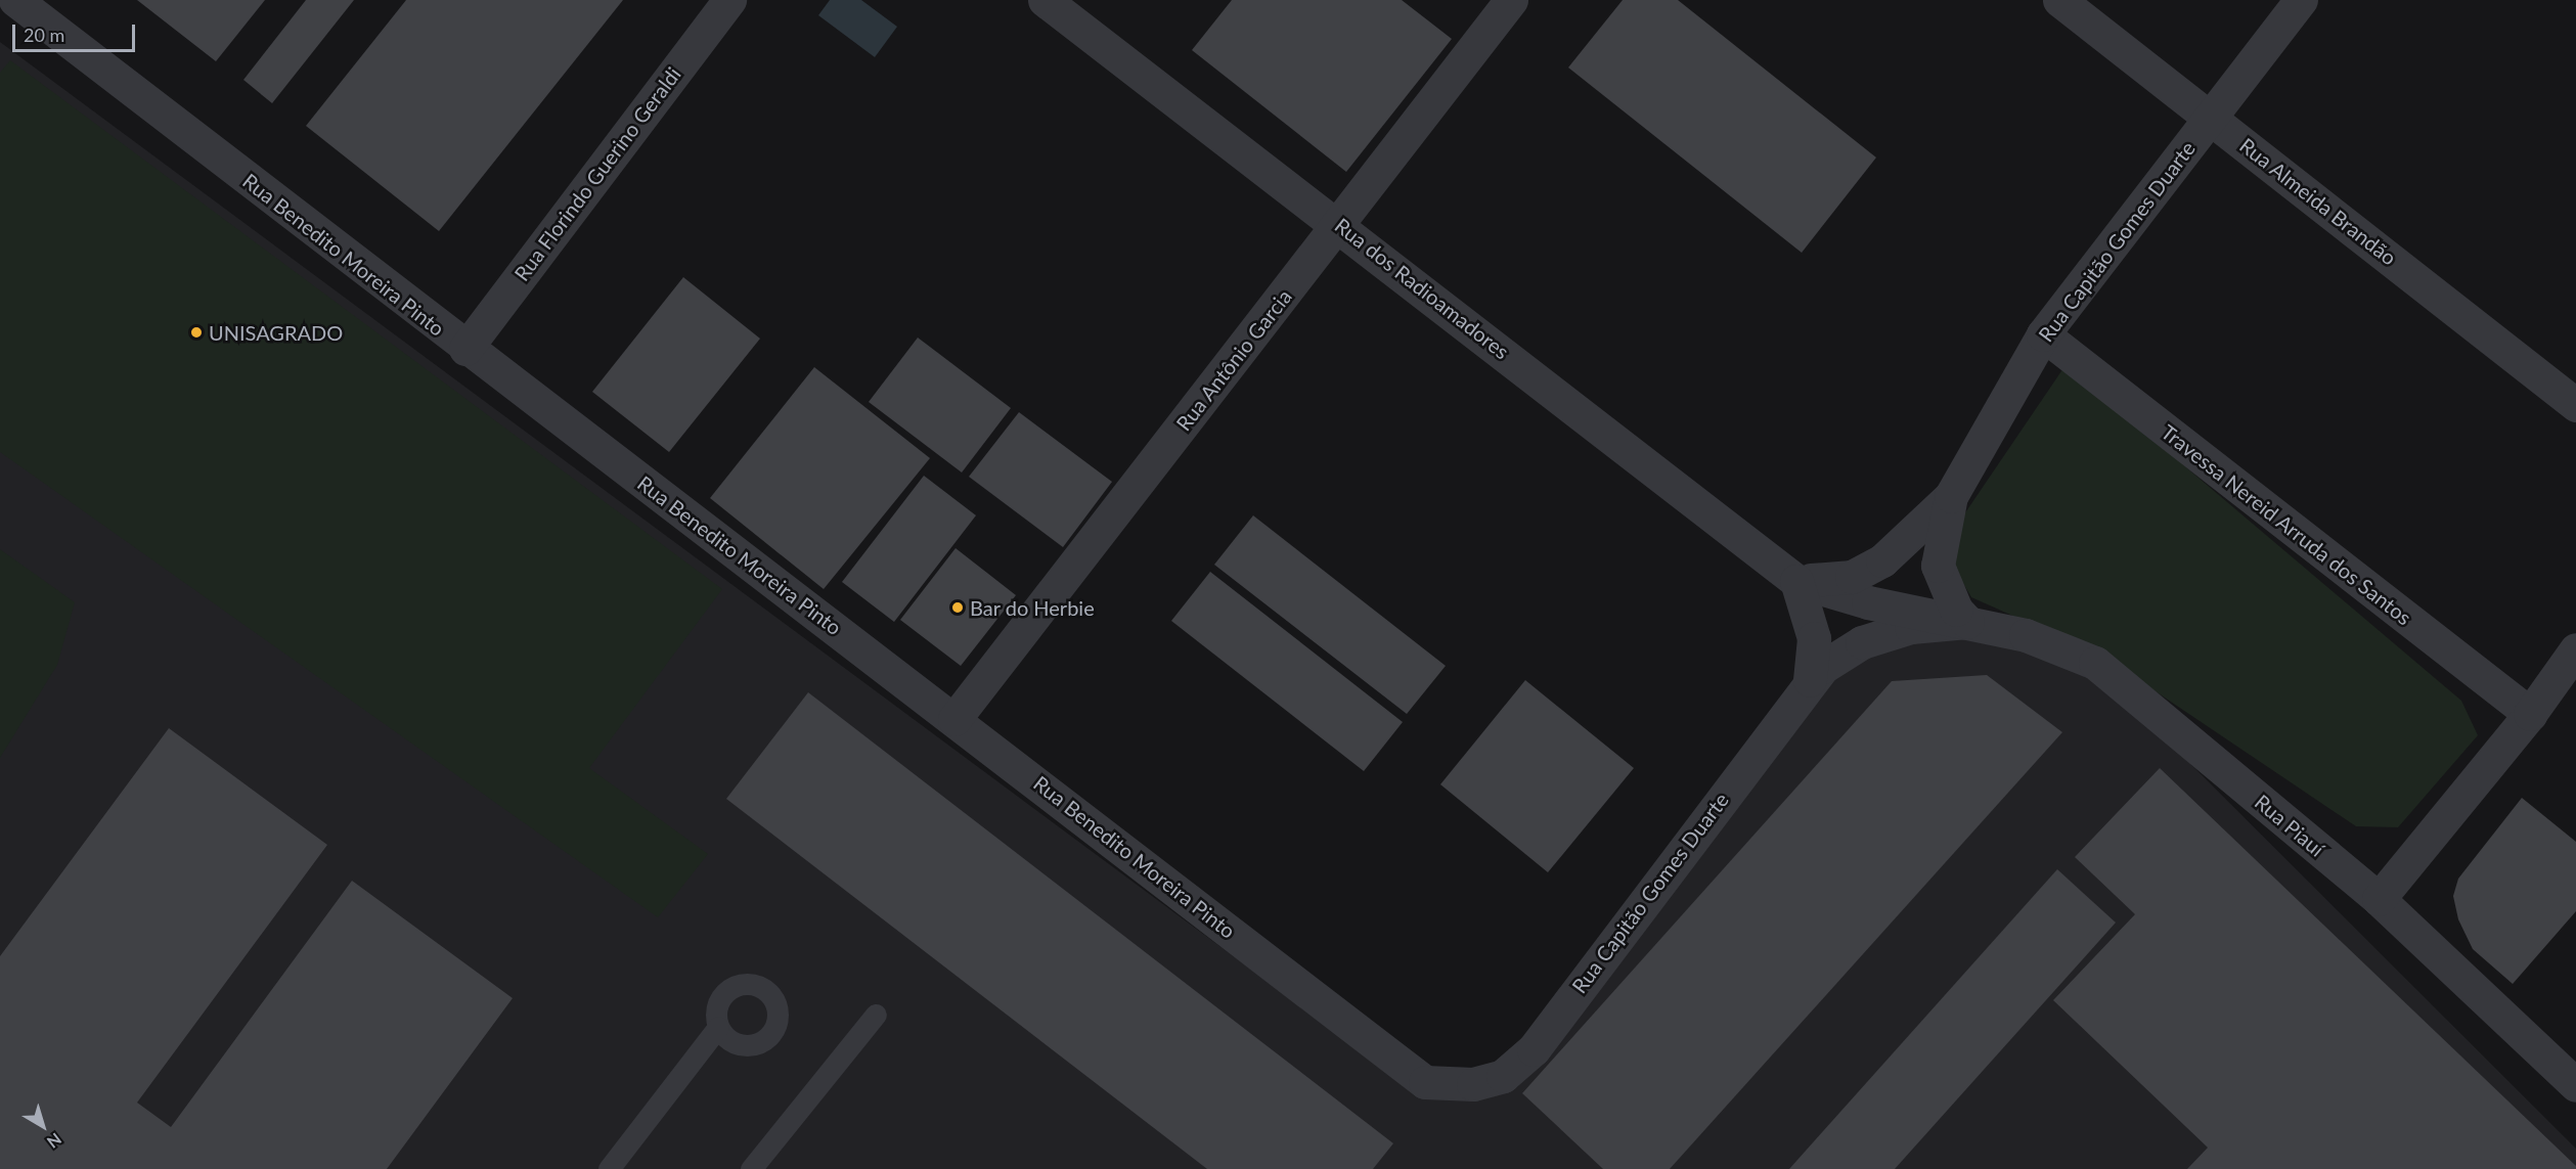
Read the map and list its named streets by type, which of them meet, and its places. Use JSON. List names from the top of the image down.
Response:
{
  "streets": {
    "street": [
      "Rua Florindo Guerino Geraldi",
      "Rua Almeida Brandão",
      "Rua Capitão Gomes Duarte",
      "Rua Benedito Moreira Pinto",
      "Rua dos Radioamadores",
      "Rua Antônio Garcia",
      "Travessa Nereid Arruda dos Santos",
      "Rua Piauí"
    ]
  },
  "crossings": [
    ["Rua Florindo Guerino Geraldi", "Rua Benedito Moreira Pinto"],
    ["Rua Almeida Brandão", "Rua Capitão Gomes Duarte"],
    ["Rua Capitão Gomes Duarte", "Rua Benedito Moreira Pinto"],
    ["Rua Capitão Gomes Duarte", "Travessa Nereid Arruda dos Santos"],
    ["Rua Benedito Moreira Pinto", "Rua Antônio Garcia"],
    ["Rua dos Radioamadores", "Rua Antônio Garcia"],
    ["Rua dos Radioamadores", "Rua Piauí"]
  ],
  "places": ["UNISAGRADO", "Bar do Herbie"],
  "scale_bar": "20 m",
  "north": "bottom right"
}
